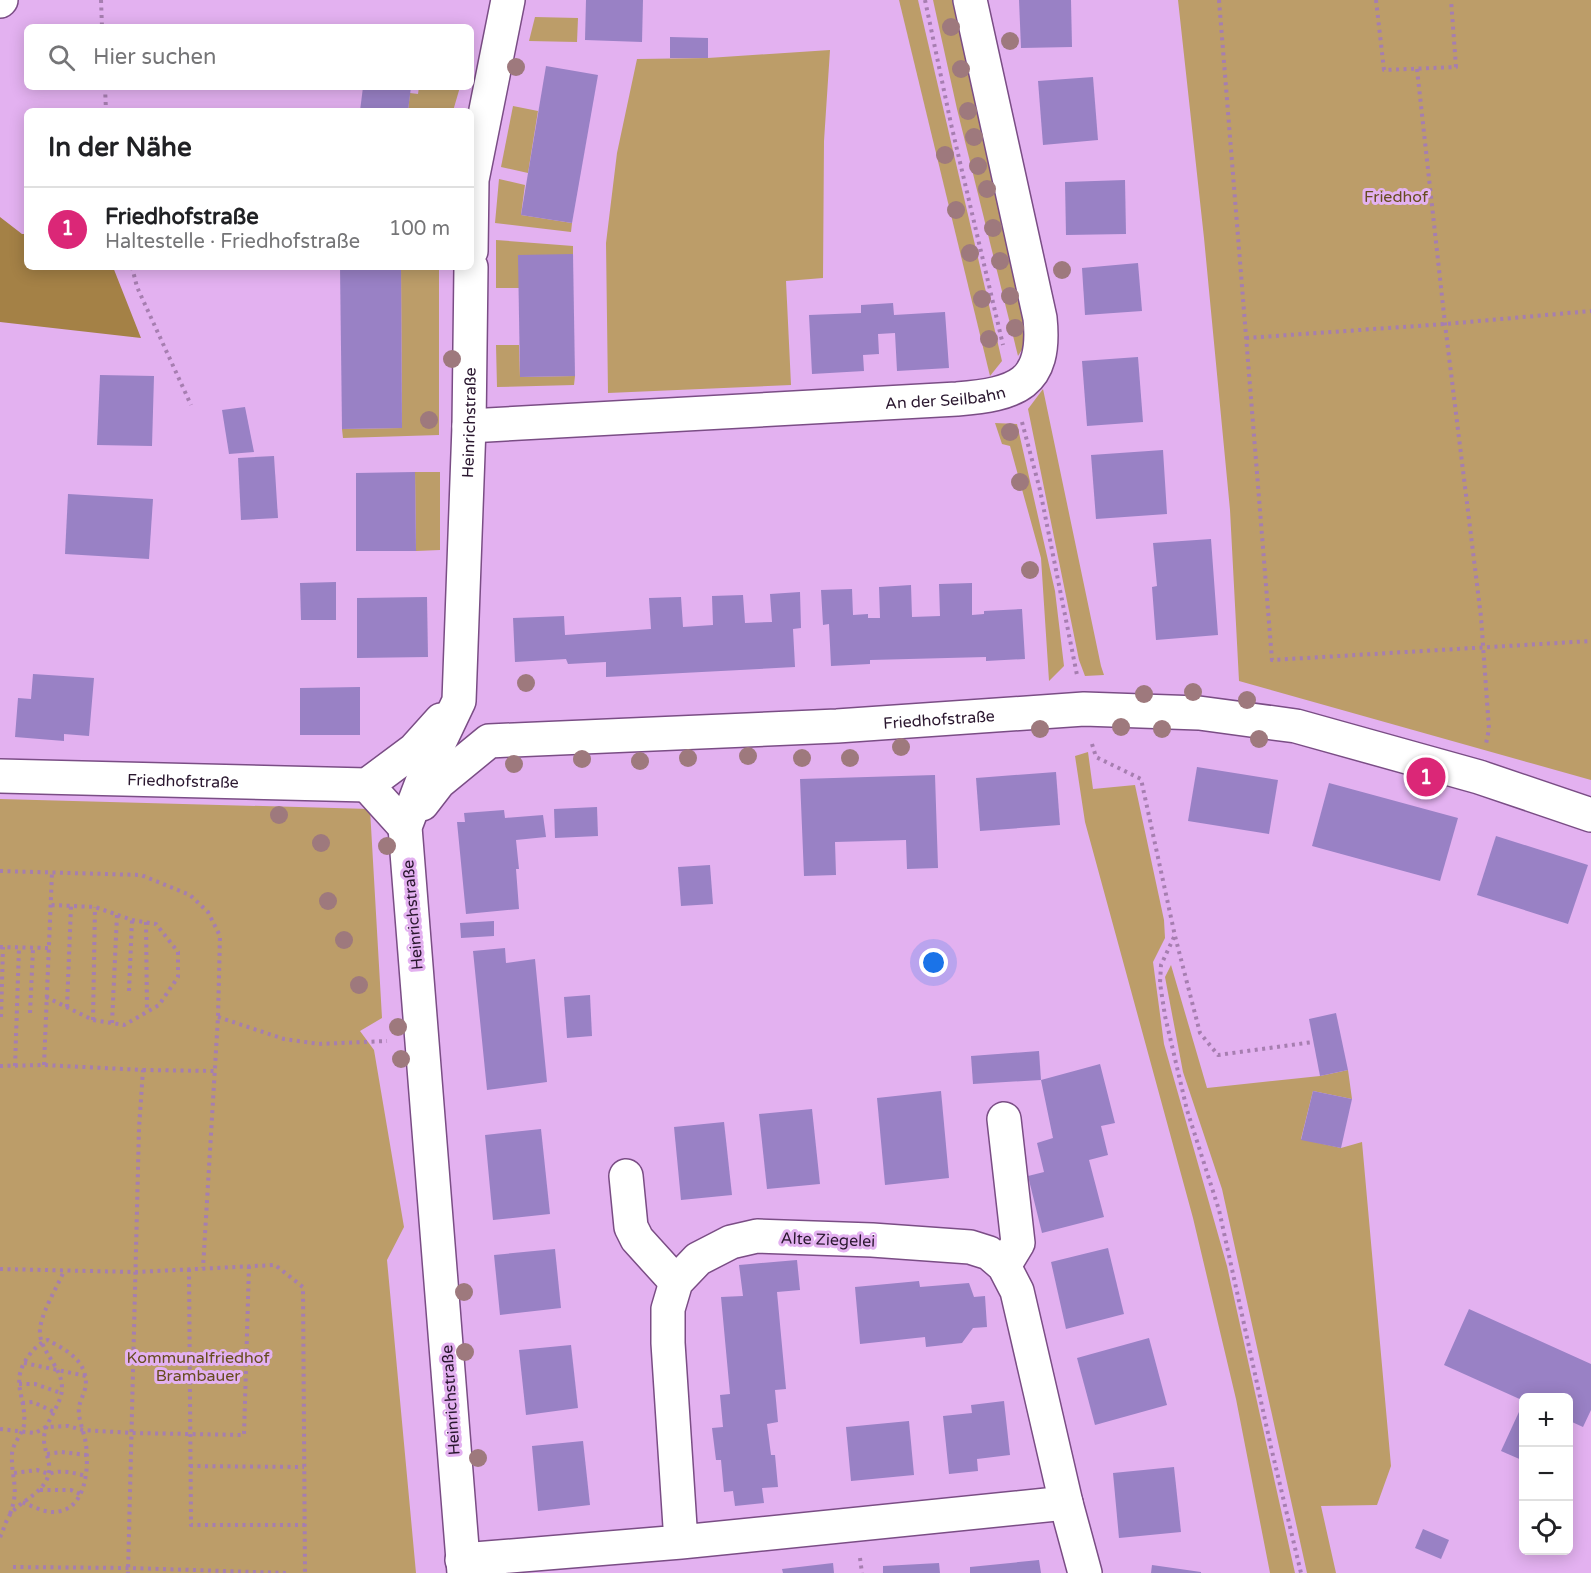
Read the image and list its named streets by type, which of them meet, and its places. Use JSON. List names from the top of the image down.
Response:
{
  "streets": {
    "street": [
      "An der Seilbahn",
      "Heinrichstraße",
      "Friedhofstraße",
      "Alte Ziegelei"
    ]
  },
  "crossings": [
    ["An der Seilbahn", "Heinrichstraße"]
  ],
  "parks": ["Friedhof", "Kommunalfriedhof Brambauer"],
  "page": {
    "search": "Hier suchen",
    "heading": "In der Nähe",
    "list": [
      {
        "mark": "1",
        "name": "Friedhofstraße",
        "note": "Haltestelle · Friedhofstraße",
        "value": "100 m"
      }
    ],
    "pins": "1",
    "map_buttons": ["+", "−"]
  }
}
